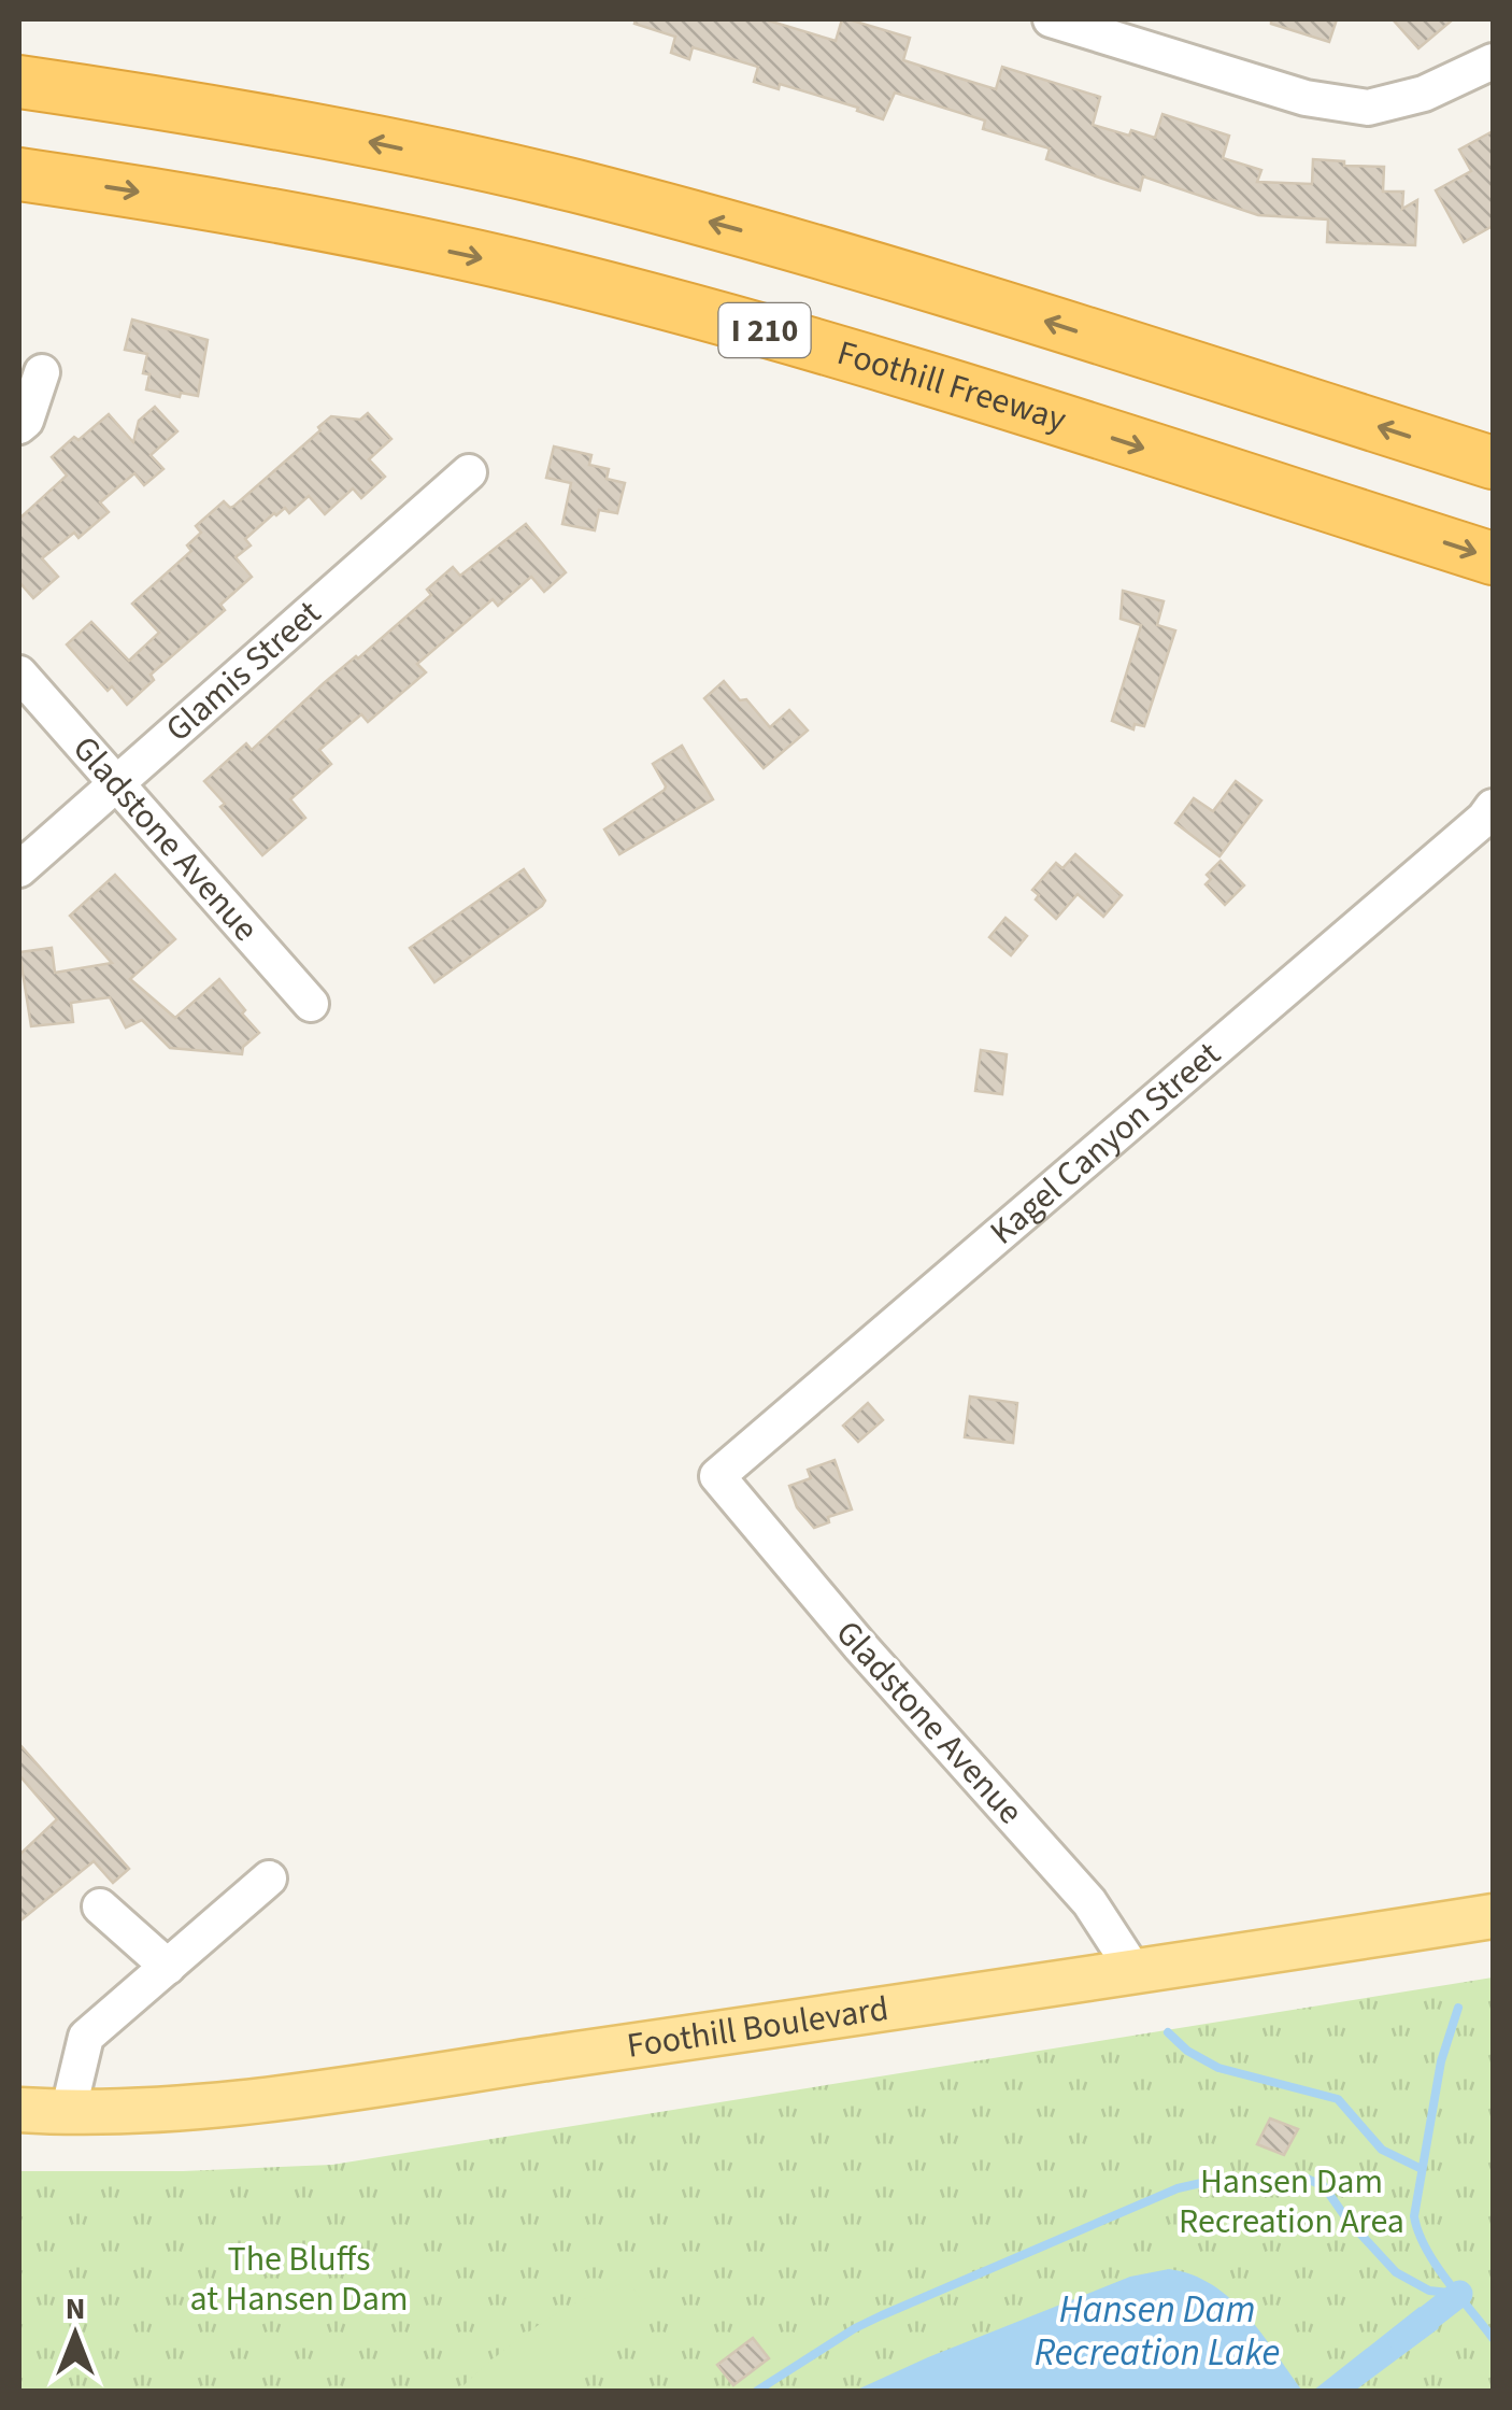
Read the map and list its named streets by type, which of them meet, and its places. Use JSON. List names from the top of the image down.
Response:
{
  "streets": {
    "highway": ["I 210", "Foothill Freeway"],
    "main road": ["Foothill Boulevard"],
    "street": ["Glamis Street", "Gladstone Avenue", "Kagel Canyon Street"]
  },
  "crossings": [
    ["Glamis Street", "Gladstone Avenue"],
    ["Gladstone Avenue", "Kagel Canyon Street"],
    ["Gladstone Avenue", "Foothill Boulevard"]
  ],
  "water": ["Hansen Dam Recreation Lake"],
  "parks": ["Hansen Dam Recreation Area", "The Bluffs at Hansen Dam"],
  "north": "top"
}
